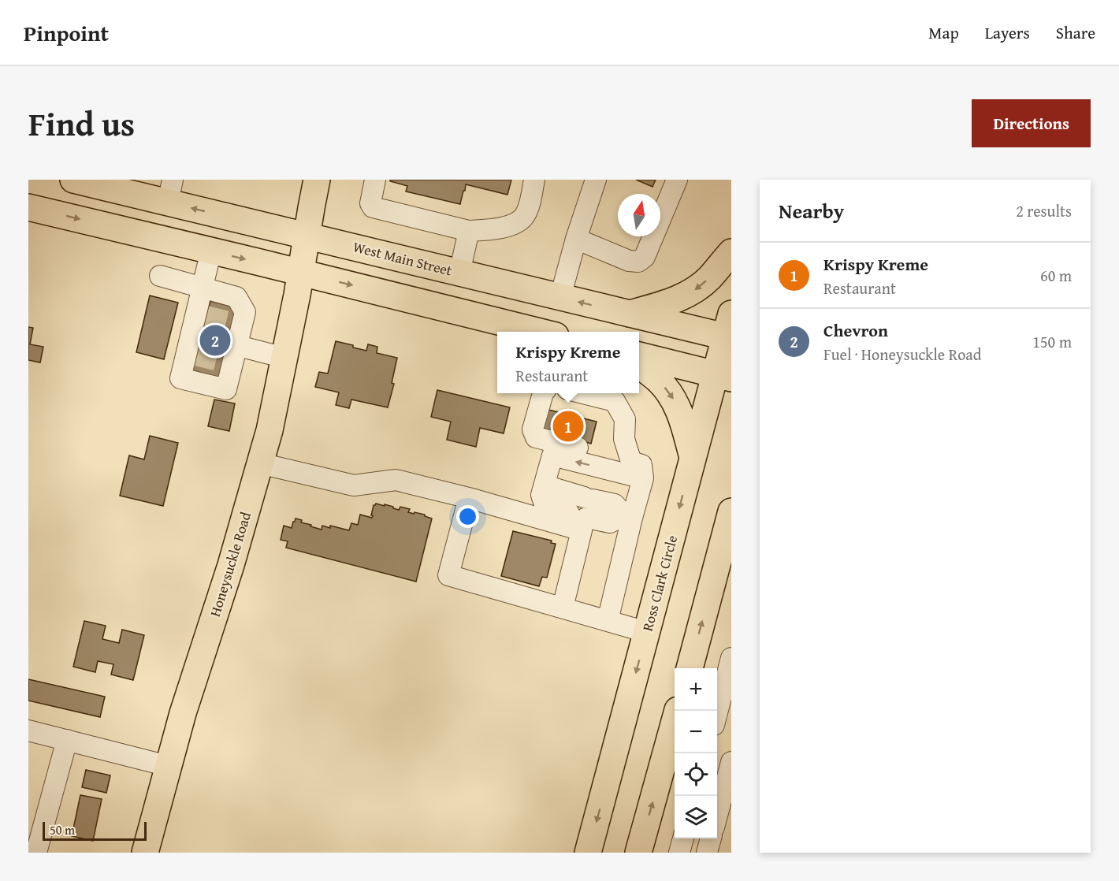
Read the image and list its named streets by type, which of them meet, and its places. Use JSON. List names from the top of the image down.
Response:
{
  "streets": {
    "main road": ["West Main Street", "Honeysuckle Road", "Ross Clark Circle"]
  },
  "crossings": [
    ["West Main Street", "Honeysuckle Road"],
    ["West Main Street", "Ross Clark Circle"]
  ],
  "scale_bar": "50 m",
  "north": "top",
  "page": {
    "header": "Pinpoint",
    "nav": ["Map", "Layers", "Share"],
    "title": "Find us",
    "buttons": "Directions",
    "heading": ["Nearby", "2 results"],
    "list": [
      {
        "mark": "1",
        "name": "Krispy Kreme",
        "note": "Restaurant",
        "value": "60 m"
      },
      {
        "mark": "2",
        "name": "Chevron",
        "note": "Fuel · Honeysuckle Road",
        "value": "150 m"
      }
    ],
    "pins": ["2", "1"],
    "popup": ["Krispy Kreme", "Restaurant"],
    "map_buttons": ["+", "−"],
    "scale": "50 m"
  }
}
